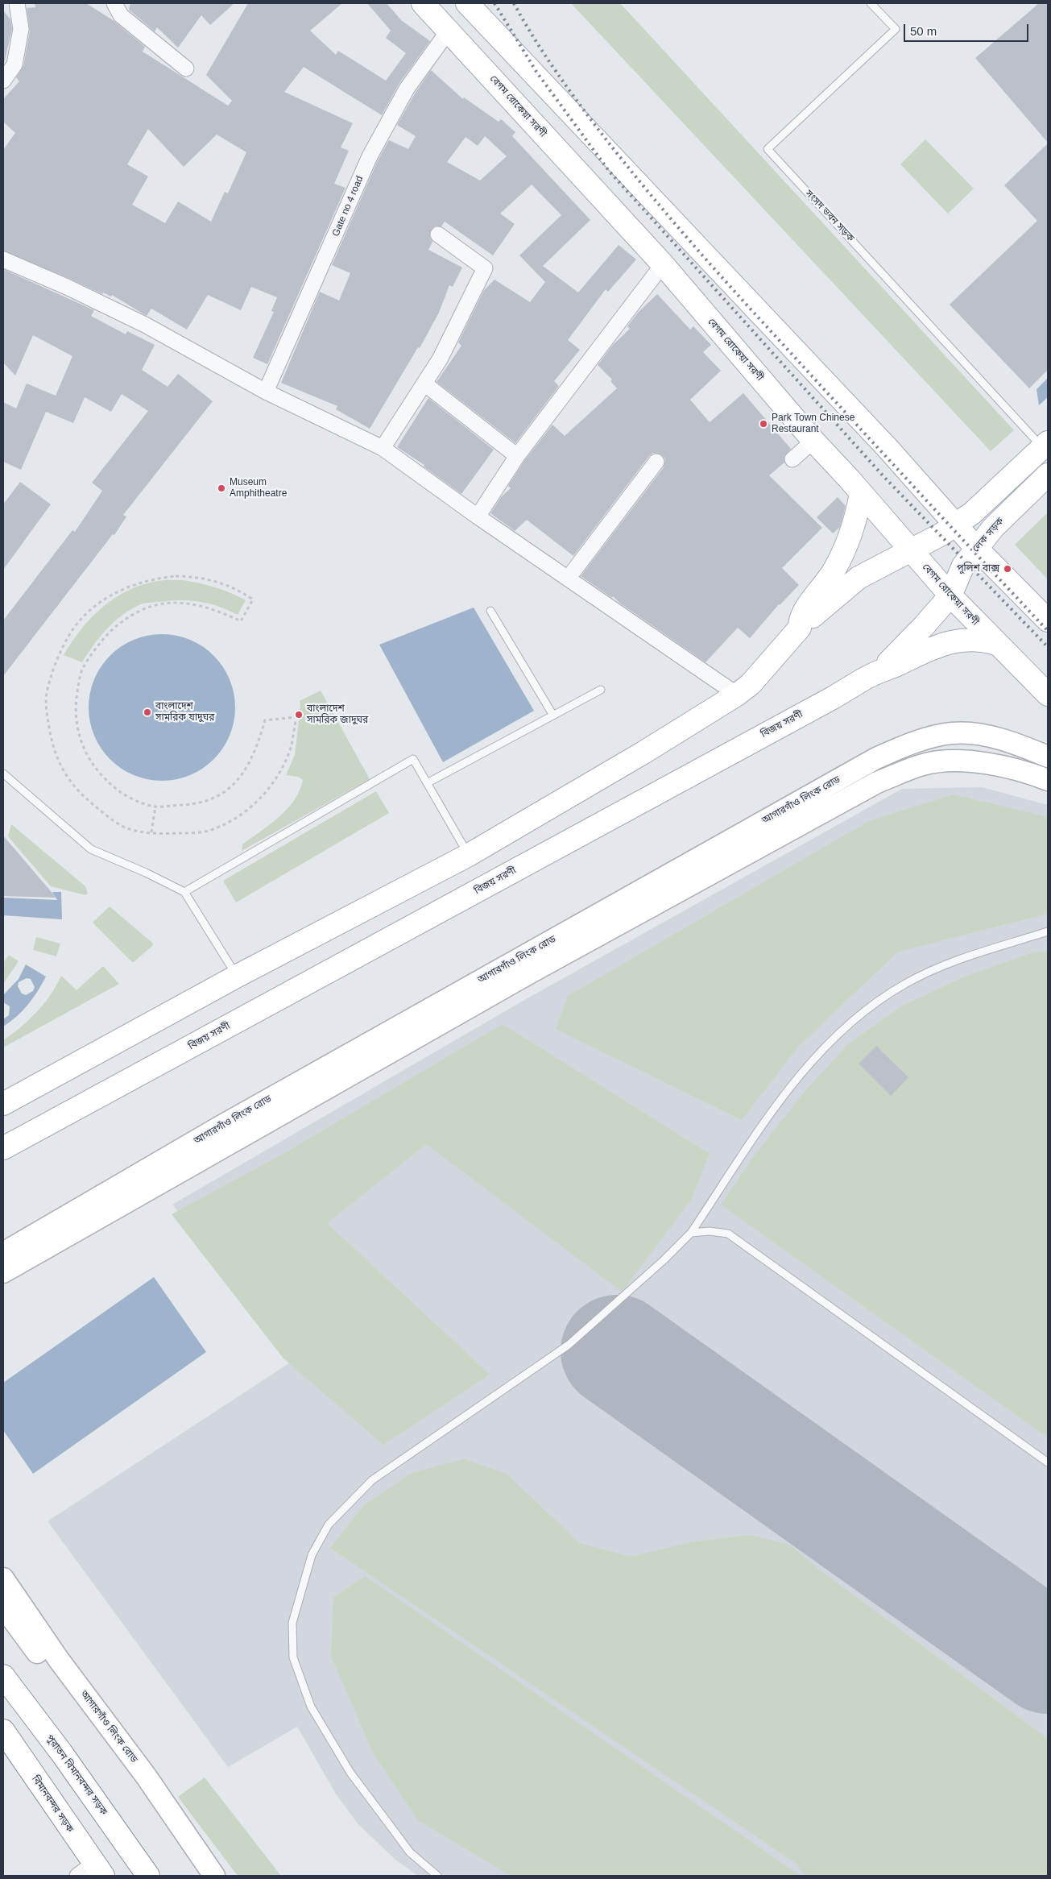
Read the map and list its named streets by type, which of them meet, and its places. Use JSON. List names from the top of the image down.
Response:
{
  "streets": {
    "main road": [
      "বেগম রোকেয়া সরণী",
      "লেক সড়ক",
      "বিজয় সরণী",
      "আগারগাঁও লিংক রোড",
      "পুরাতন বিমানবন্দর সড়ক",
      "বিমানবন্দর সড়ক"
    ],
    "street": ["Gate no 4 road"],
    "lane": ["সংসদ ভবন সড়ক"]
  },
  "crossings": [
    ["বেগম রোকেয়া সরণী", "Gate no 4 road"],
    ["বেগম রোকেয়া সরণী", "লেক সড়ক"],
    ["বেগম রোকেয়া সরণী", "বিজয় সরণী"],
    ["লেক সড়ক", "বিজয় সরণী"]
  ],
  "places": [
    "Park Town Chinese Restaurant",
    "Museum Amphitheatre",
    "পুলিশ বাক্স",
    "বাংলাদেশ সামরিক যাদুঘর",
    "বাংলাদেশ সামরিক জাদুঘর"
  ],
  "scale_bar": "50 m"
}
